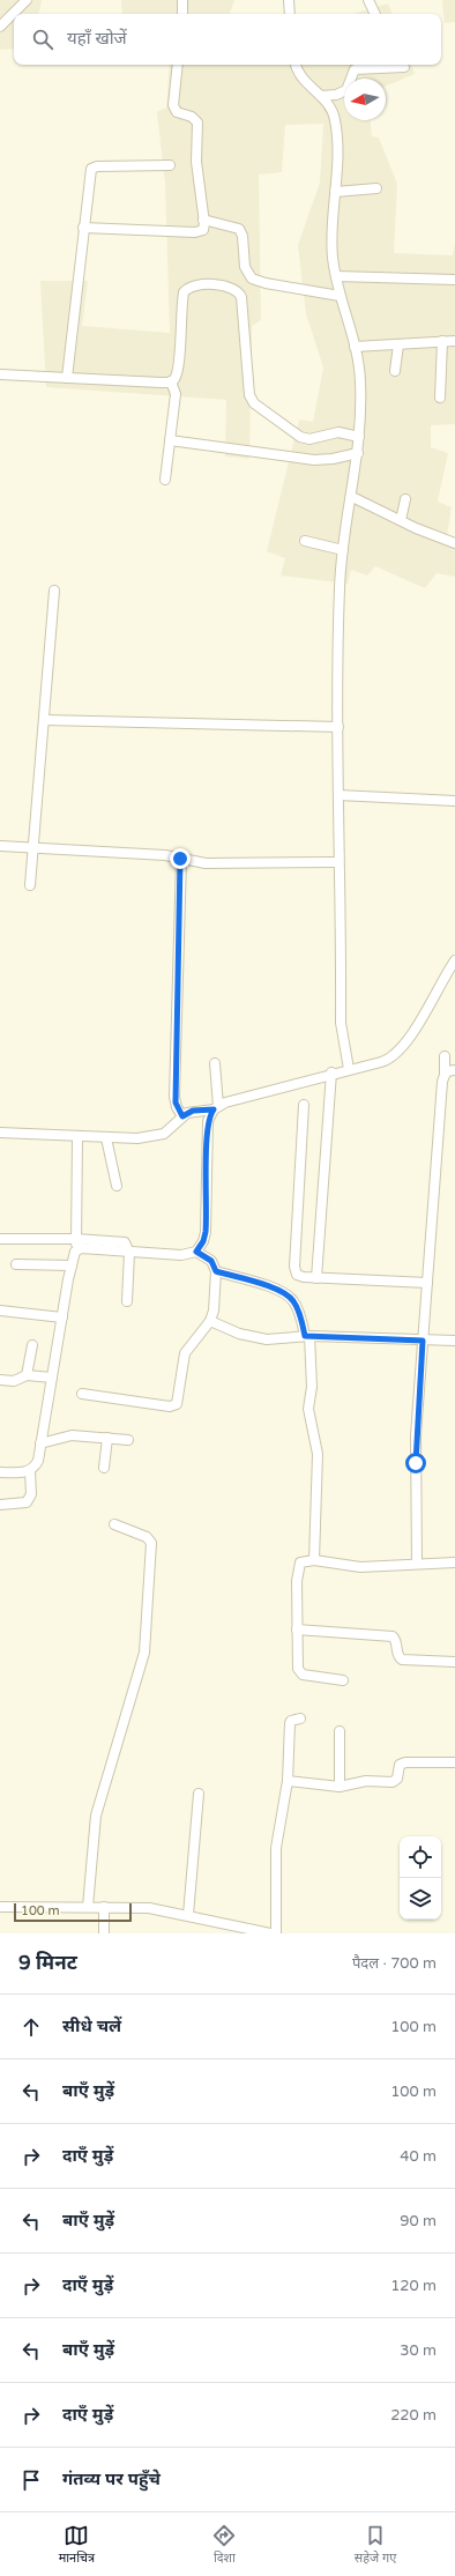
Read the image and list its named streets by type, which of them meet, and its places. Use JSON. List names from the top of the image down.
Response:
{
  "scale_bar": "100 m",
  "north": "left",
  "page": {
    "search": "यहाँ खोजें",
    "scale": "100 m",
    "heading": ["9 मिनट", "पैदल · 700 m"],
    "list": [
      ["सीधे चलें", "100 m"],
      ["बाएँ मुड़ें", "100 m"],
      ["दाएँ मुड़ें", "40 m"],
      ["बाएँ मुड़ें", "90 m"],
      ["दाएँ मुड़ें", "120 m"],
      ["बाएँ मुड़ें", "30 m"],
      ["दाएँ मुड़ें", "220 m"],
      "गंतव्य पर पहुँचे"
    ],
    "nav": ["मानचित्र", "दिशा", "सहेजे गए"]
  }
}
